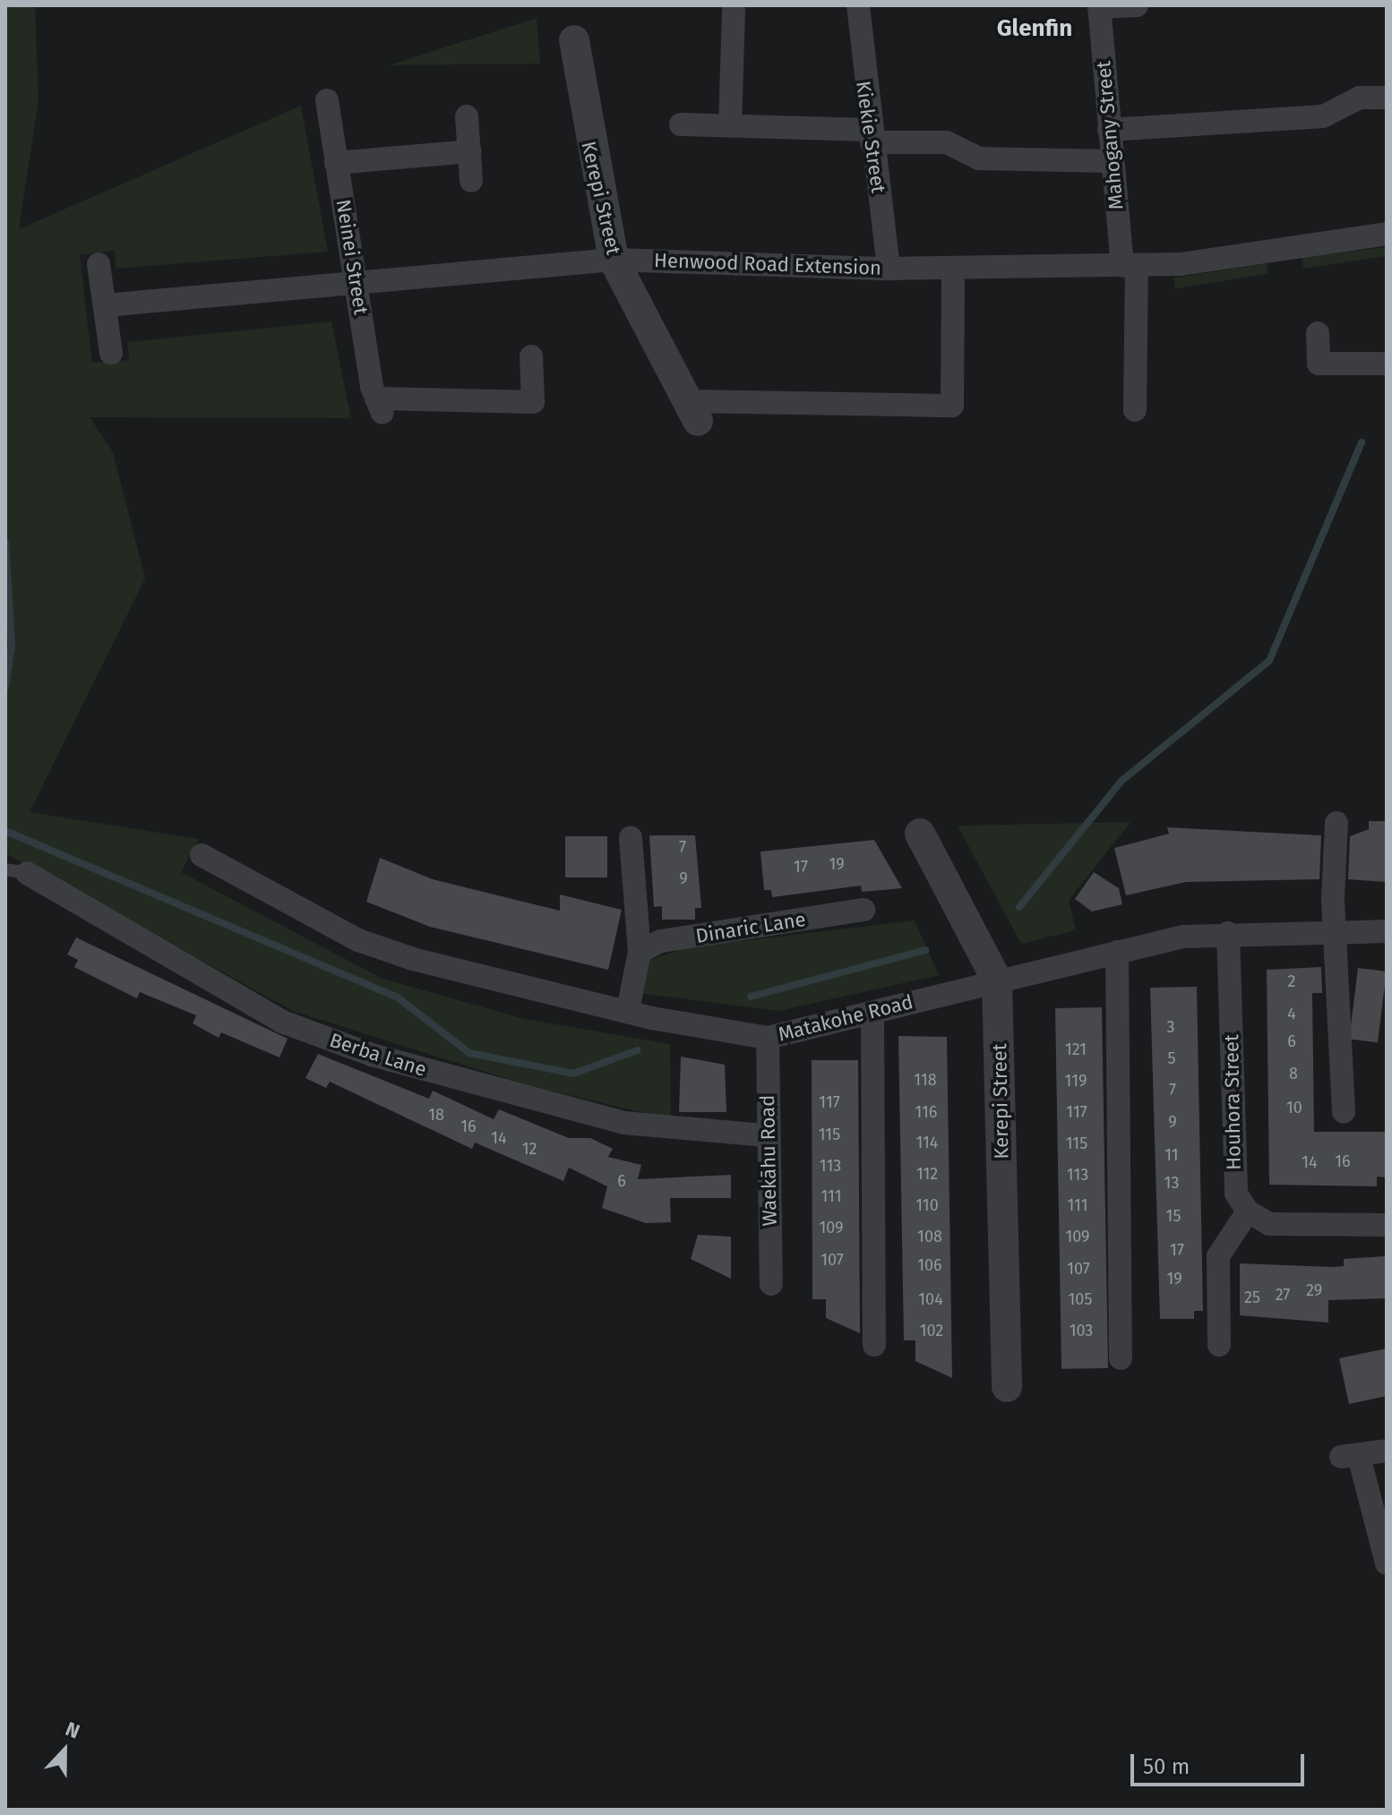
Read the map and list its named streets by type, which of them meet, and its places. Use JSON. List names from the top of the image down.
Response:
{
  "streets": {
    "street": [
      "Mahogany Street",
      "Kiekie Street",
      "Kerepi Street",
      "Neinei Street",
      "Henwood Road Extension",
      "Dinaric Lane",
      "Matakohe Road",
      "Berba Lane",
      "Houhora Street",
      "Waekāhu Road"
    ]
  },
  "crossings": [
    ["Mahogany Street", "Henwood Road Extension"],
    ["Kiekie Street", "Henwood Road Extension"],
    ["Kerepi Street", "Henwood Road Extension"],
    ["Kerepi Street", "Matakohe Road"],
    ["Neinei Street", "Henwood Road Extension"],
    ["Matakohe Road", "Houhora Street"],
    ["Matakohe Road", "Waekāhu Road"],
    ["Berba Lane", "Waekāhu Road"]
  ],
  "districts": ["Glenfin"],
  "house_numbers": [
    "7",
    "19",
    "17",
    "9",
    "2",
    "4",
    "3",
    "6",
    "121",
    "5",
    "8",
    "118",
    "119",
    "7",
    "117",
    "10",
    "116",
    "117",
    "18",
    "9",
    "16",
    "115",
    "14",
    "114",
    "115",
    "12",
    "11",
    "16",
    "14",
    "113",
    "112",
    "113",
    "6",
    "13",
    "111",
    "110",
    "111",
    "15",
    "109",
    "108",
    "109",
    "17",
    "107",
    "106",
    "107",
    "19",
    "29",
    "27",
    "25",
    "104",
    "105",
    "102",
    "103"
  ],
  "scale_bar": "50 m",
  "north": "top"
}
